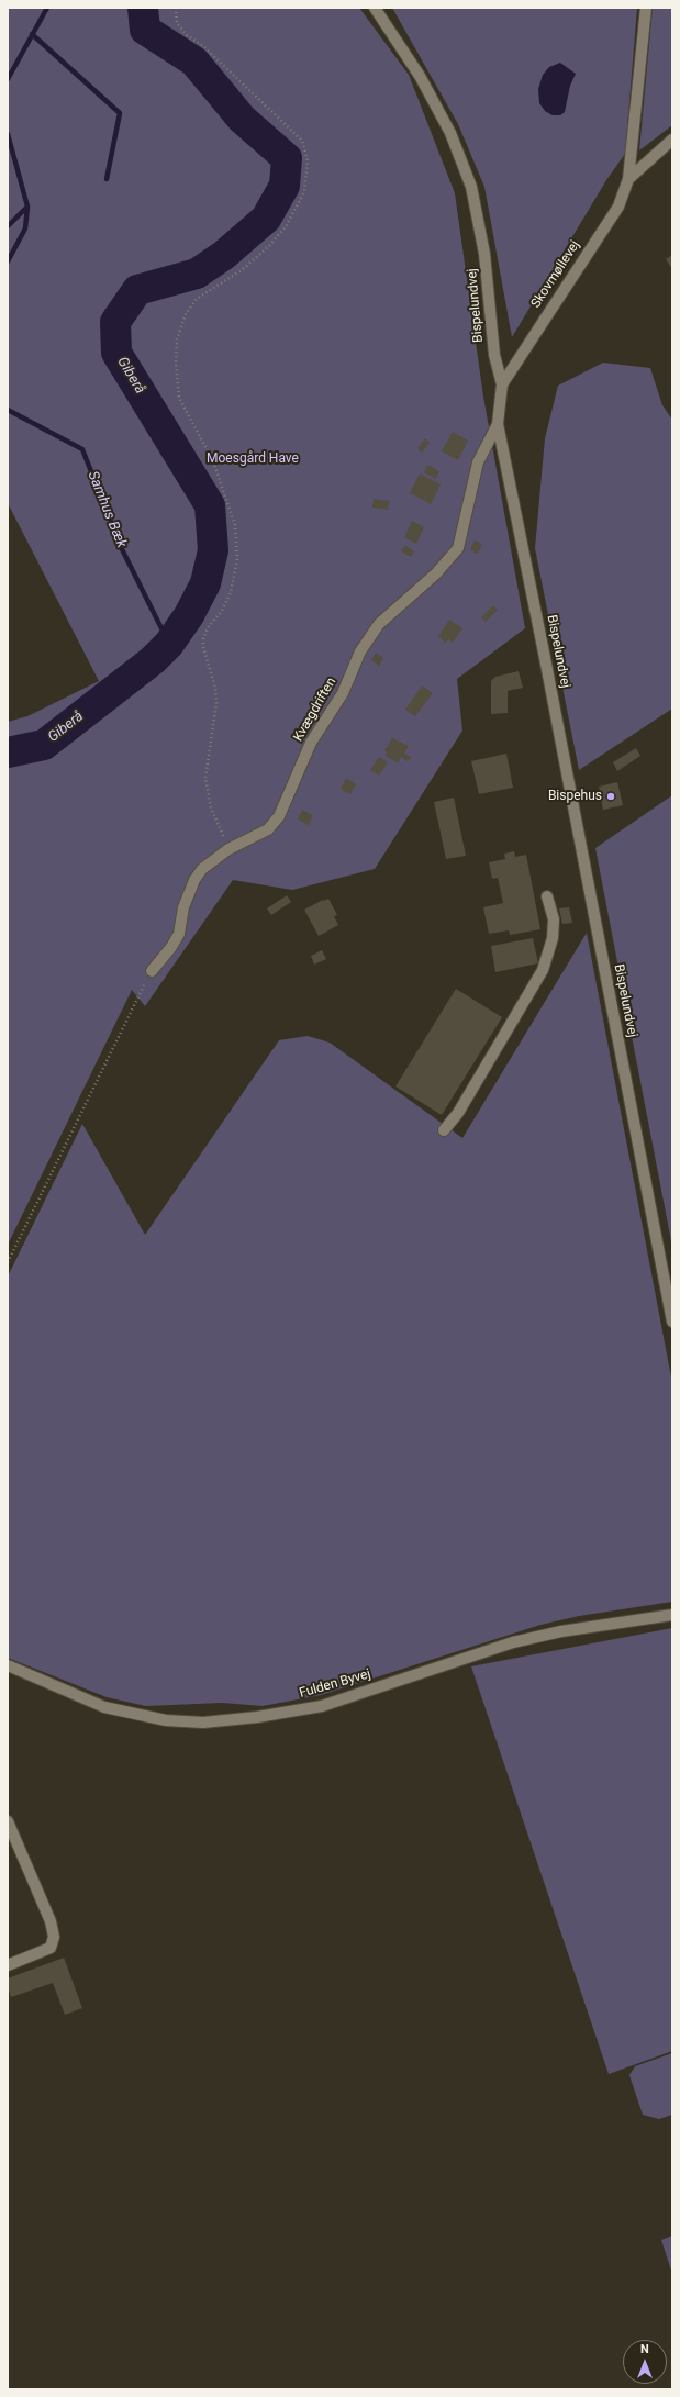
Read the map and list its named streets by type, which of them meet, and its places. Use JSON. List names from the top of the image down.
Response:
{
  "streets": {
    "street": [
      "Skovmøllevej",
      "Bispelundvej",
      "Kvægdriften",
      "Fulden Byvej"
    ]
  },
  "crossings": [
    ["Skovmøllevej", "Bispelundvej"],
    ["Bispelundvej", "Kvægdriften"]
  ],
  "water": ["Giberå", "Samhus Bæk"],
  "parks": ["Moesgård Have"],
  "places": ["Bispehus"],
  "north": "top"
}
